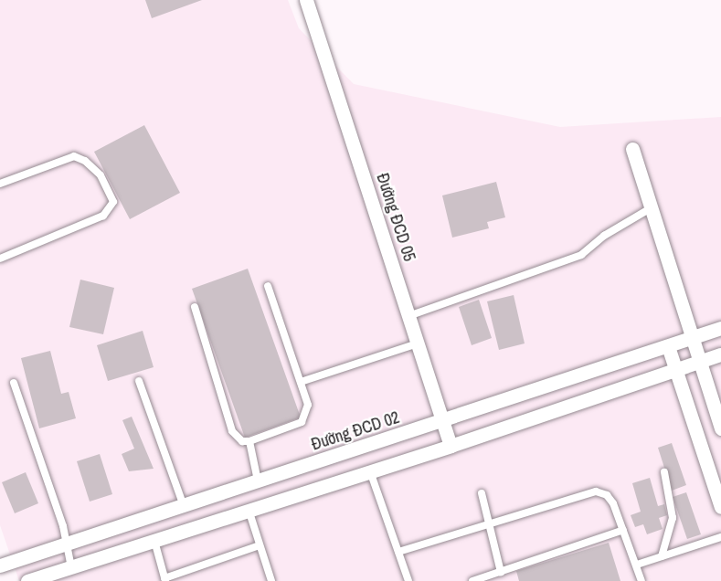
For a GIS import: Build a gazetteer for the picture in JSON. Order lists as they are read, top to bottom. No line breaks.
{"streets":{"street":["Đường ĐCD 05","Đường ĐCD 02"]},"crossings":[["Đường ĐCD 05","Đường ĐCD 02"]]}
